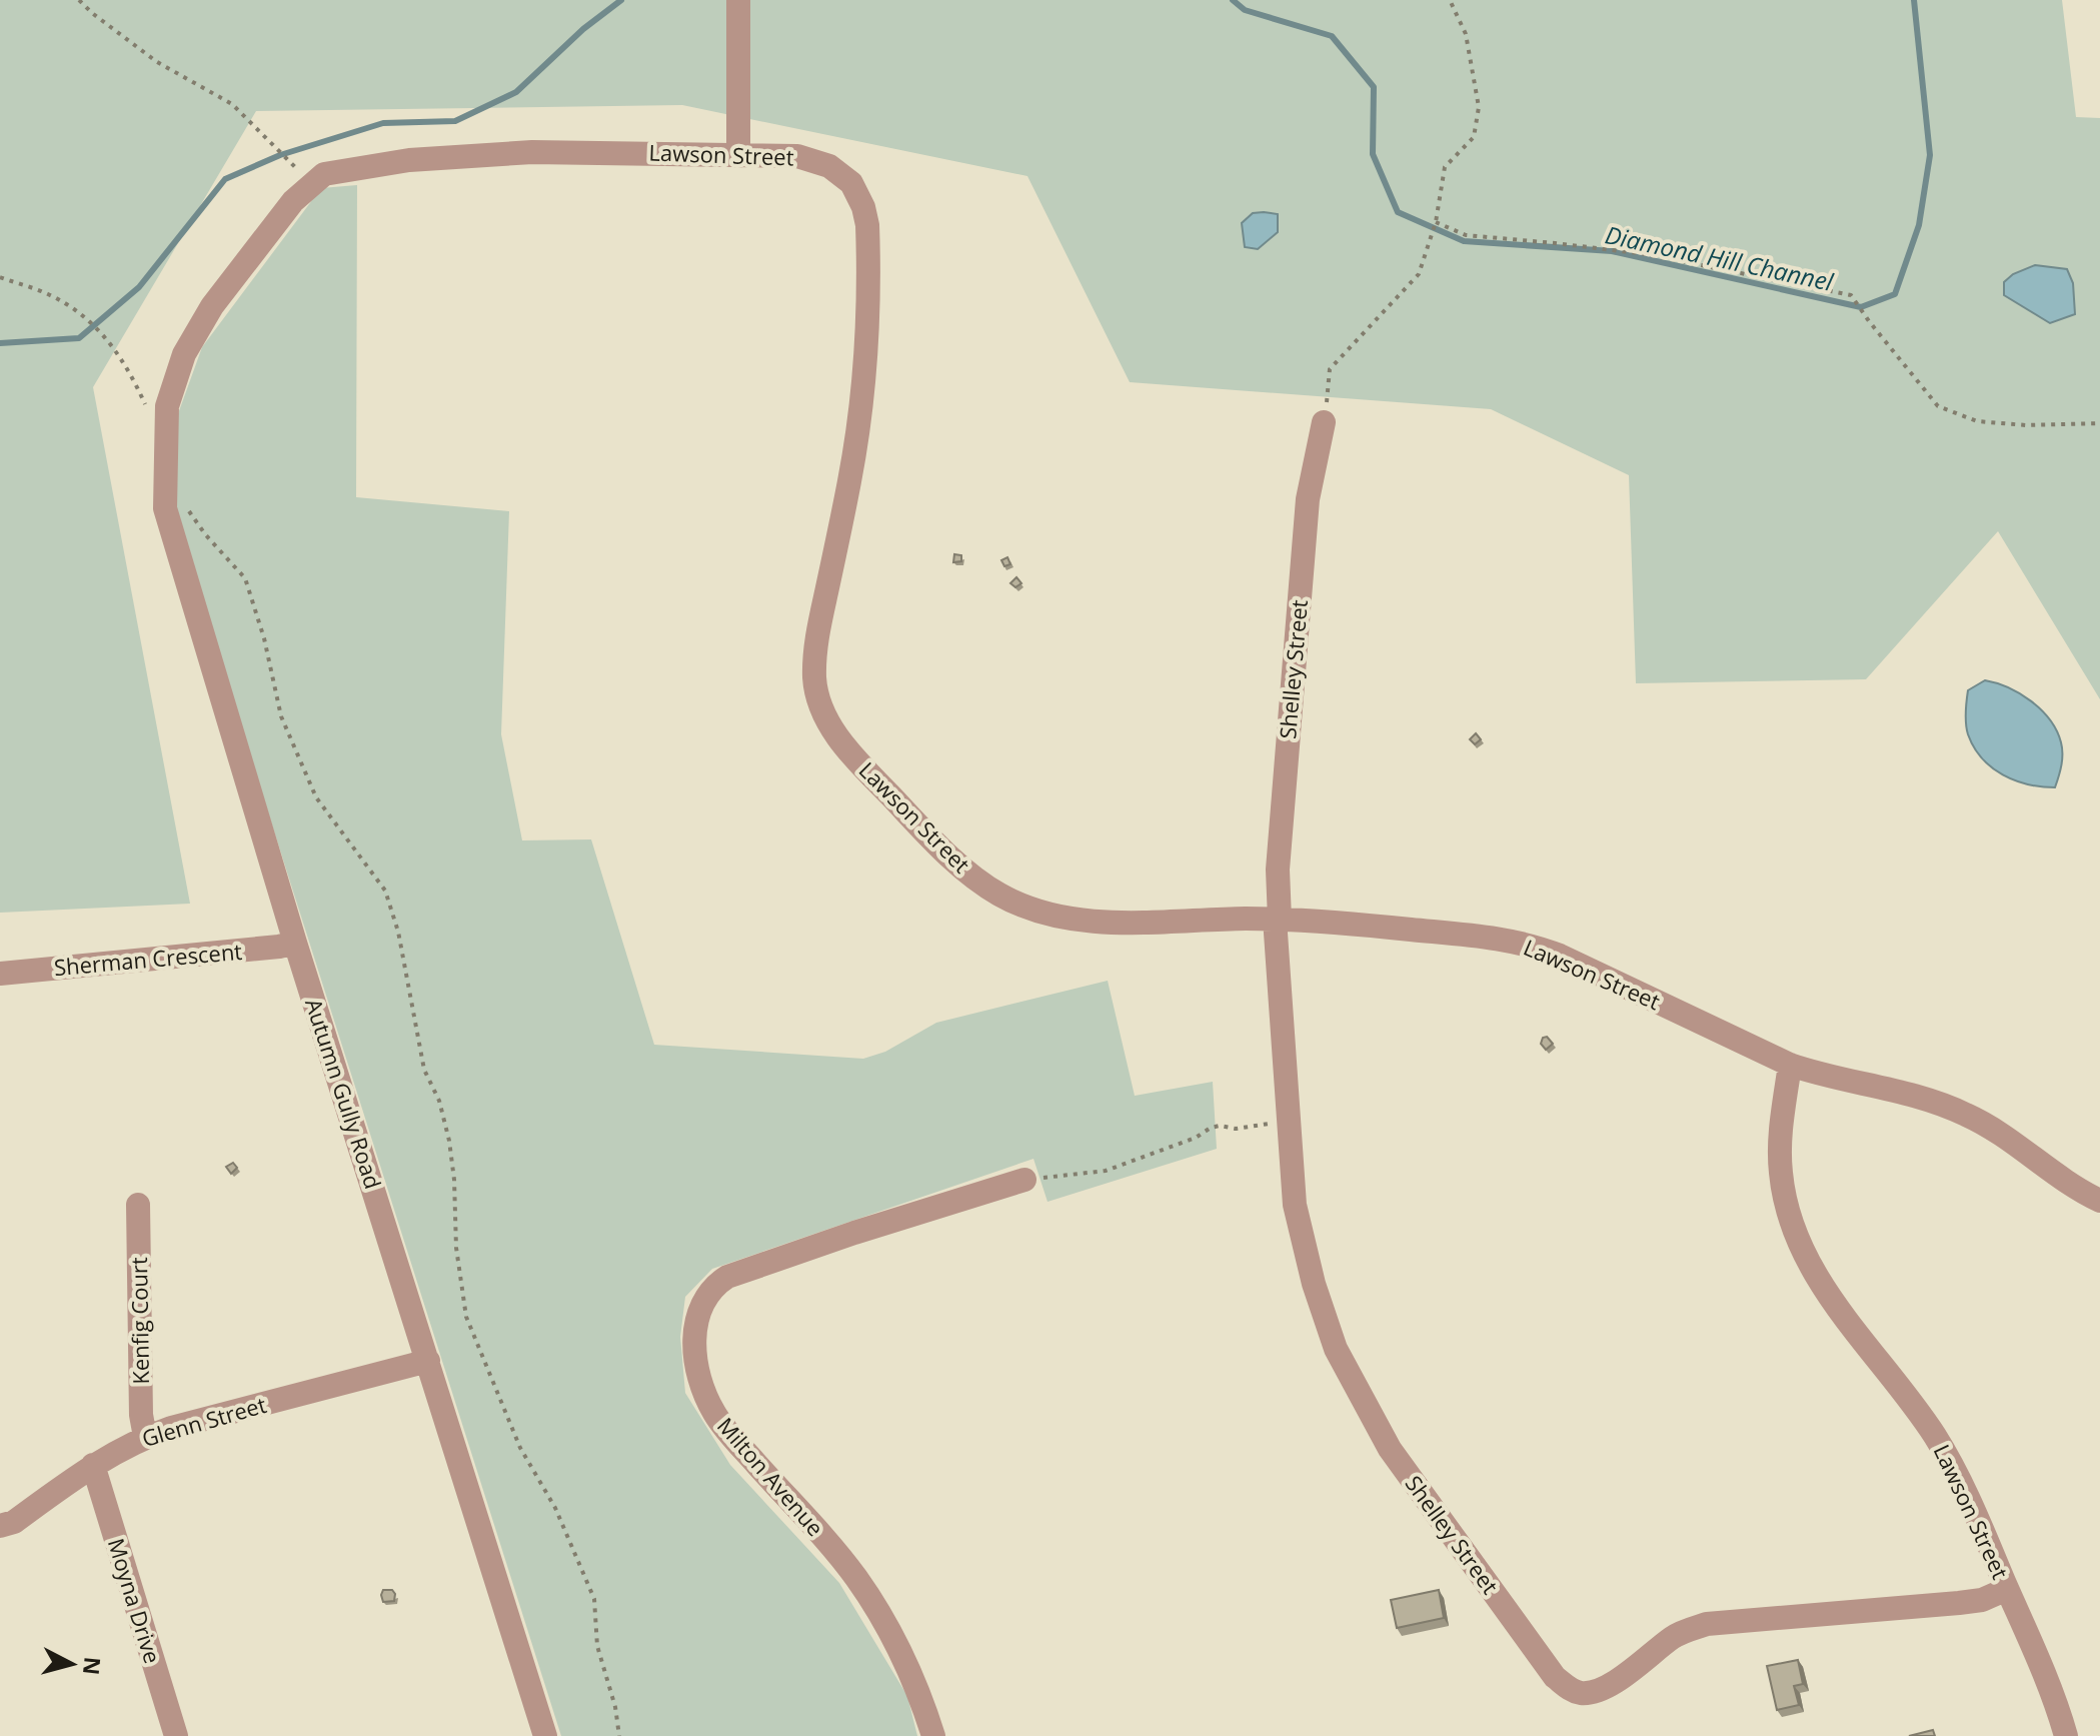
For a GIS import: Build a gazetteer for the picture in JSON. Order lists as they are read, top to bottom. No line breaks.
{"streets":{"street":["Lawson Street","Shelley Street","Sherman Crescent","Autumn Gully Road","Kenfig Court","Glenn Street","Milton Avenue","Moyna Drive"]},"crossings":[["Lawson Street","Shelley Street"],["Lawson Street","Autumn Gully Road"],["Sherman Crescent","Autumn Gully Road"],["Autumn Gully Road","Glenn Street"],["Kenfig Court","Glenn Street"],["Glenn Street","Moyna Drive"]],"water":["Diamond Hill Channel"],"north":"right"}
